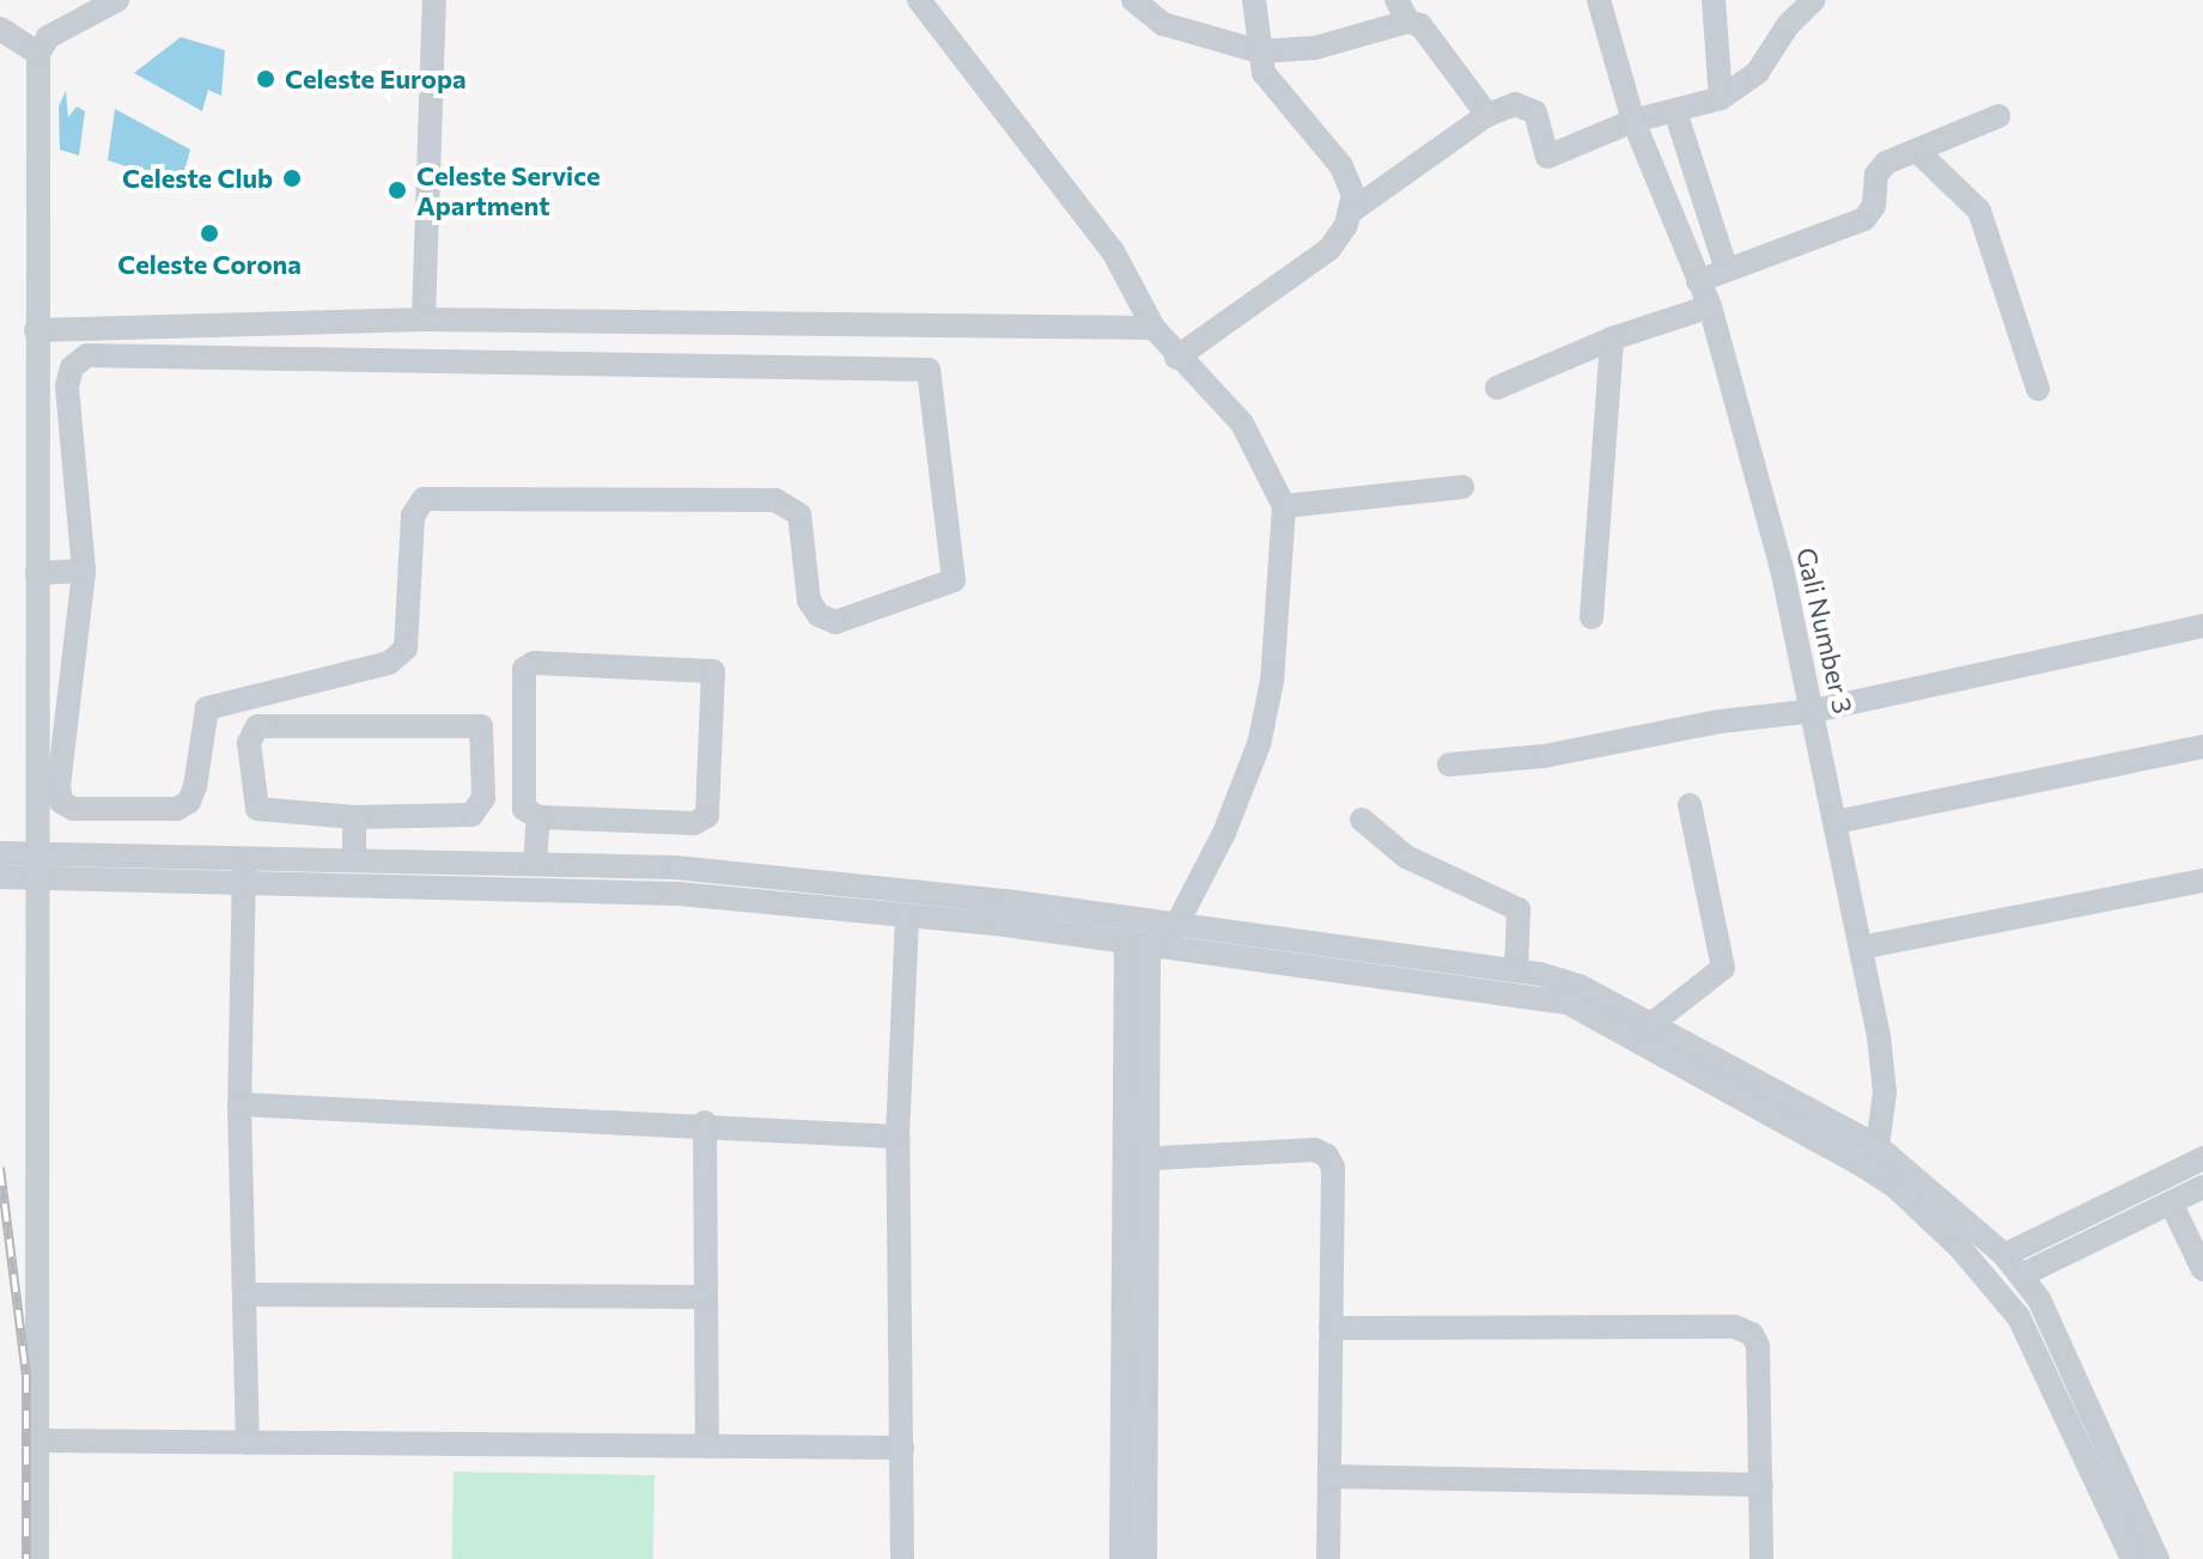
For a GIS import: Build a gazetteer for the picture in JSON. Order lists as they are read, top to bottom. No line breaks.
{"streets":{"street":["Gali Number 3"]},"places":["Celeste Europa","Celeste Club","Celeste Service Apartment","Celeste Corona"]}
